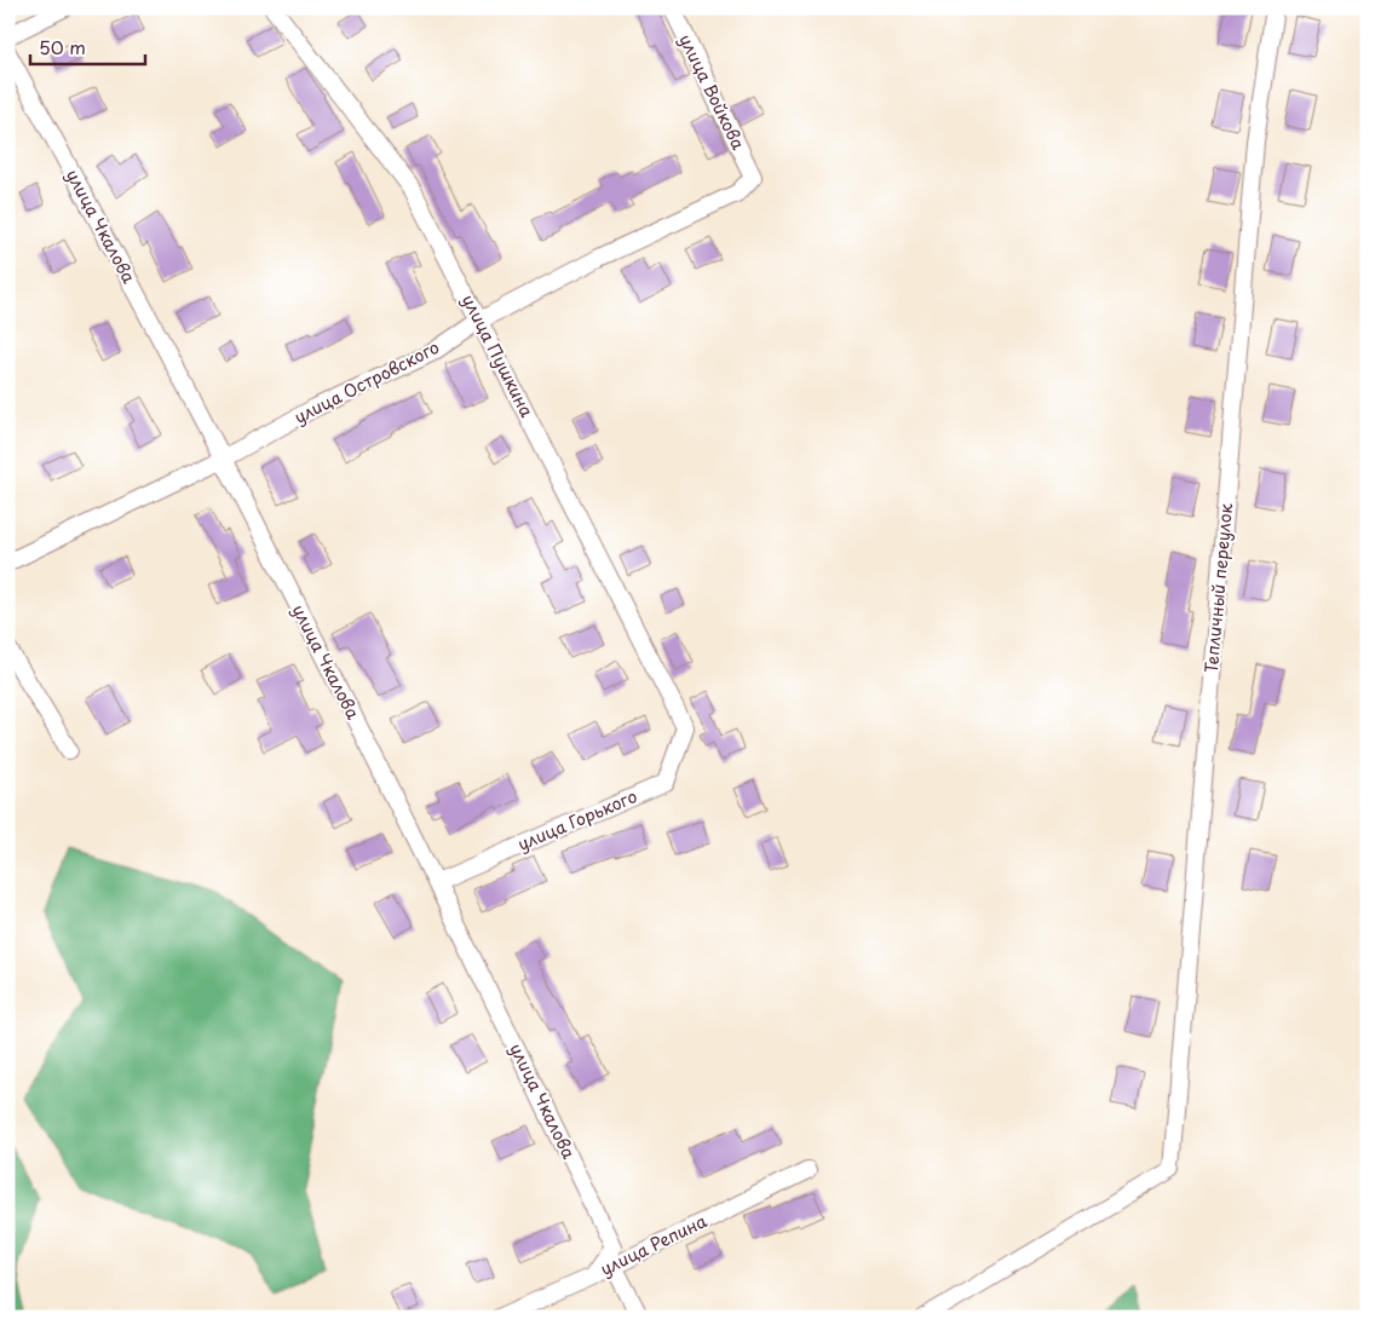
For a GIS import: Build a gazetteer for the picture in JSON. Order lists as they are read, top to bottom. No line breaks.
{"streets":{"street":["улица Войкова","улица Чкалова","улица Пушкина","улица Островского","Тепличный переулок","улица Горького","улица Репина"]},"crossings":[["улица Войкова","улица Островского"],["улица Чкалова","улица Островского"],["улица Чкалова","улица Горького"],["улица Чкалова","улица Репина"],["улица Пушкина","улица Островского"],["улица Пушкина","улица Горького"]],"scale_bar":"50 m"}
